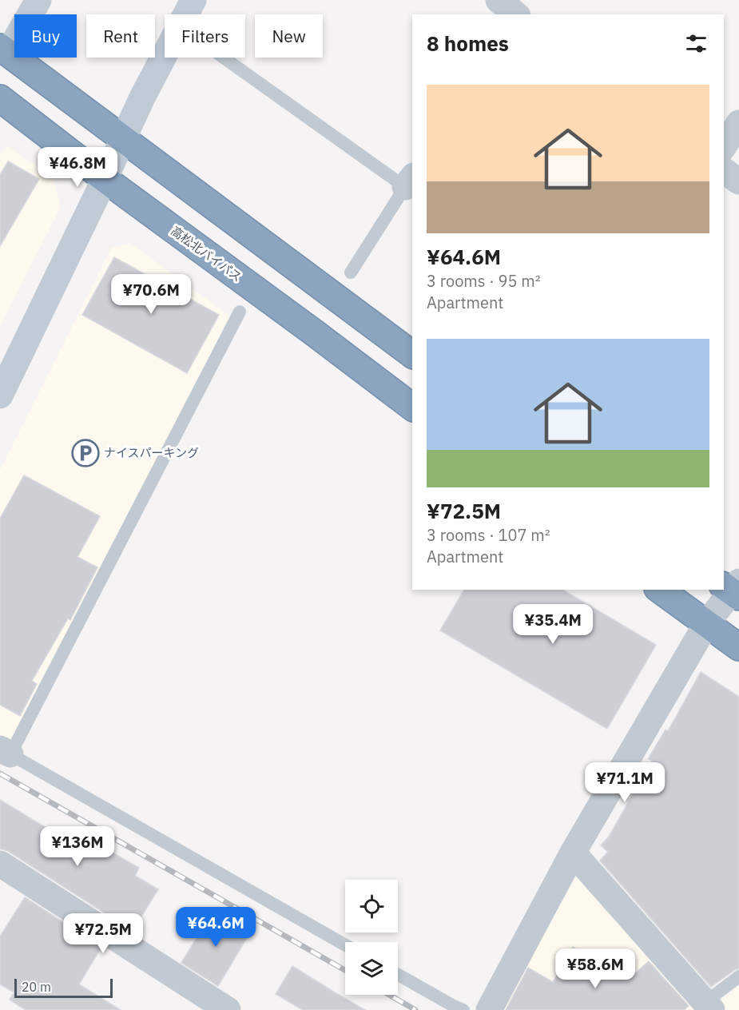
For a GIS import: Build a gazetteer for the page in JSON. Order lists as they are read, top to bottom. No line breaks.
{"streets":{"highway":["高松北バイパス"]},"places":{"parking":["ナイスパーキング"]},"scale_bar":"20 m","page":{"chip":["Buy","Rent","Filters","New"],"heading":"8 homes","list":[{"name":"¥64.6M","note":"3 rooms · 95 m² · Apartment"},{"name":"¥72.5M","note":"3 rooms · 107 m² · Apartment"}],"price":["¥46.8M","¥70.6M","¥35.4M","¥71.1M","¥136M","¥64.6M","¥72.5M","¥58.6M"],"scale":"20 m"}}
